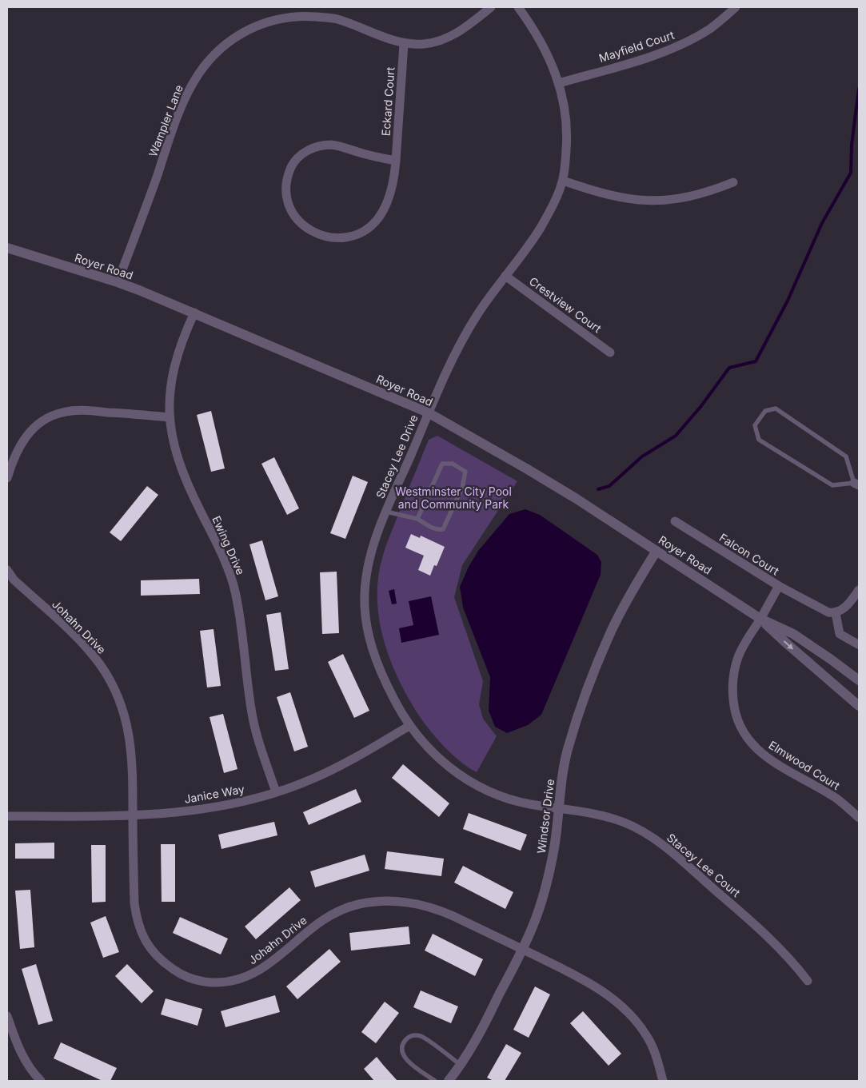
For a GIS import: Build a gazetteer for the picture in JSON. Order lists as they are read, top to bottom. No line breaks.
{"streets":{"street":["Mayfield Court","Eckard Court","Wampler Lane","Royer Road","Crestview Court","Stacey Lee Drive","Ewing Drive","Falcon Court","Johahn Drive","Elmwood Court","Janice Way","Windsor Drive","Stacey Lee Court"]},"crossings":[["Mayfield Court","Stacey Lee Drive"],["Eckard Court","Wampler Lane"],["Wampler Lane","Royer Road"],["Royer Road","Stacey Lee Drive"],["Royer Road","Ewing Drive"],["Royer Road","Falcon Court"],["Royer Road","Elmwood Court"],["Royer Road","Windsor Drive"],["Crestview Court","Stacey Lee Drive"],["Stacey Lee Drive","Janice Way"],["Stacey Lee Drive","Windsor Drive"],["Stacey Lee Drive","Stacey Lee Court"],["Ewing Drive","Janice Way"],["Falcon Court","Elmwood Court"],["Johahn Drive","Janice Way"],["Johahn Drive","Windsor Drive"],["Windsor Drive","Stacey Lee Court"]],"parks":["Westminster City Pool and Community Park"]}
